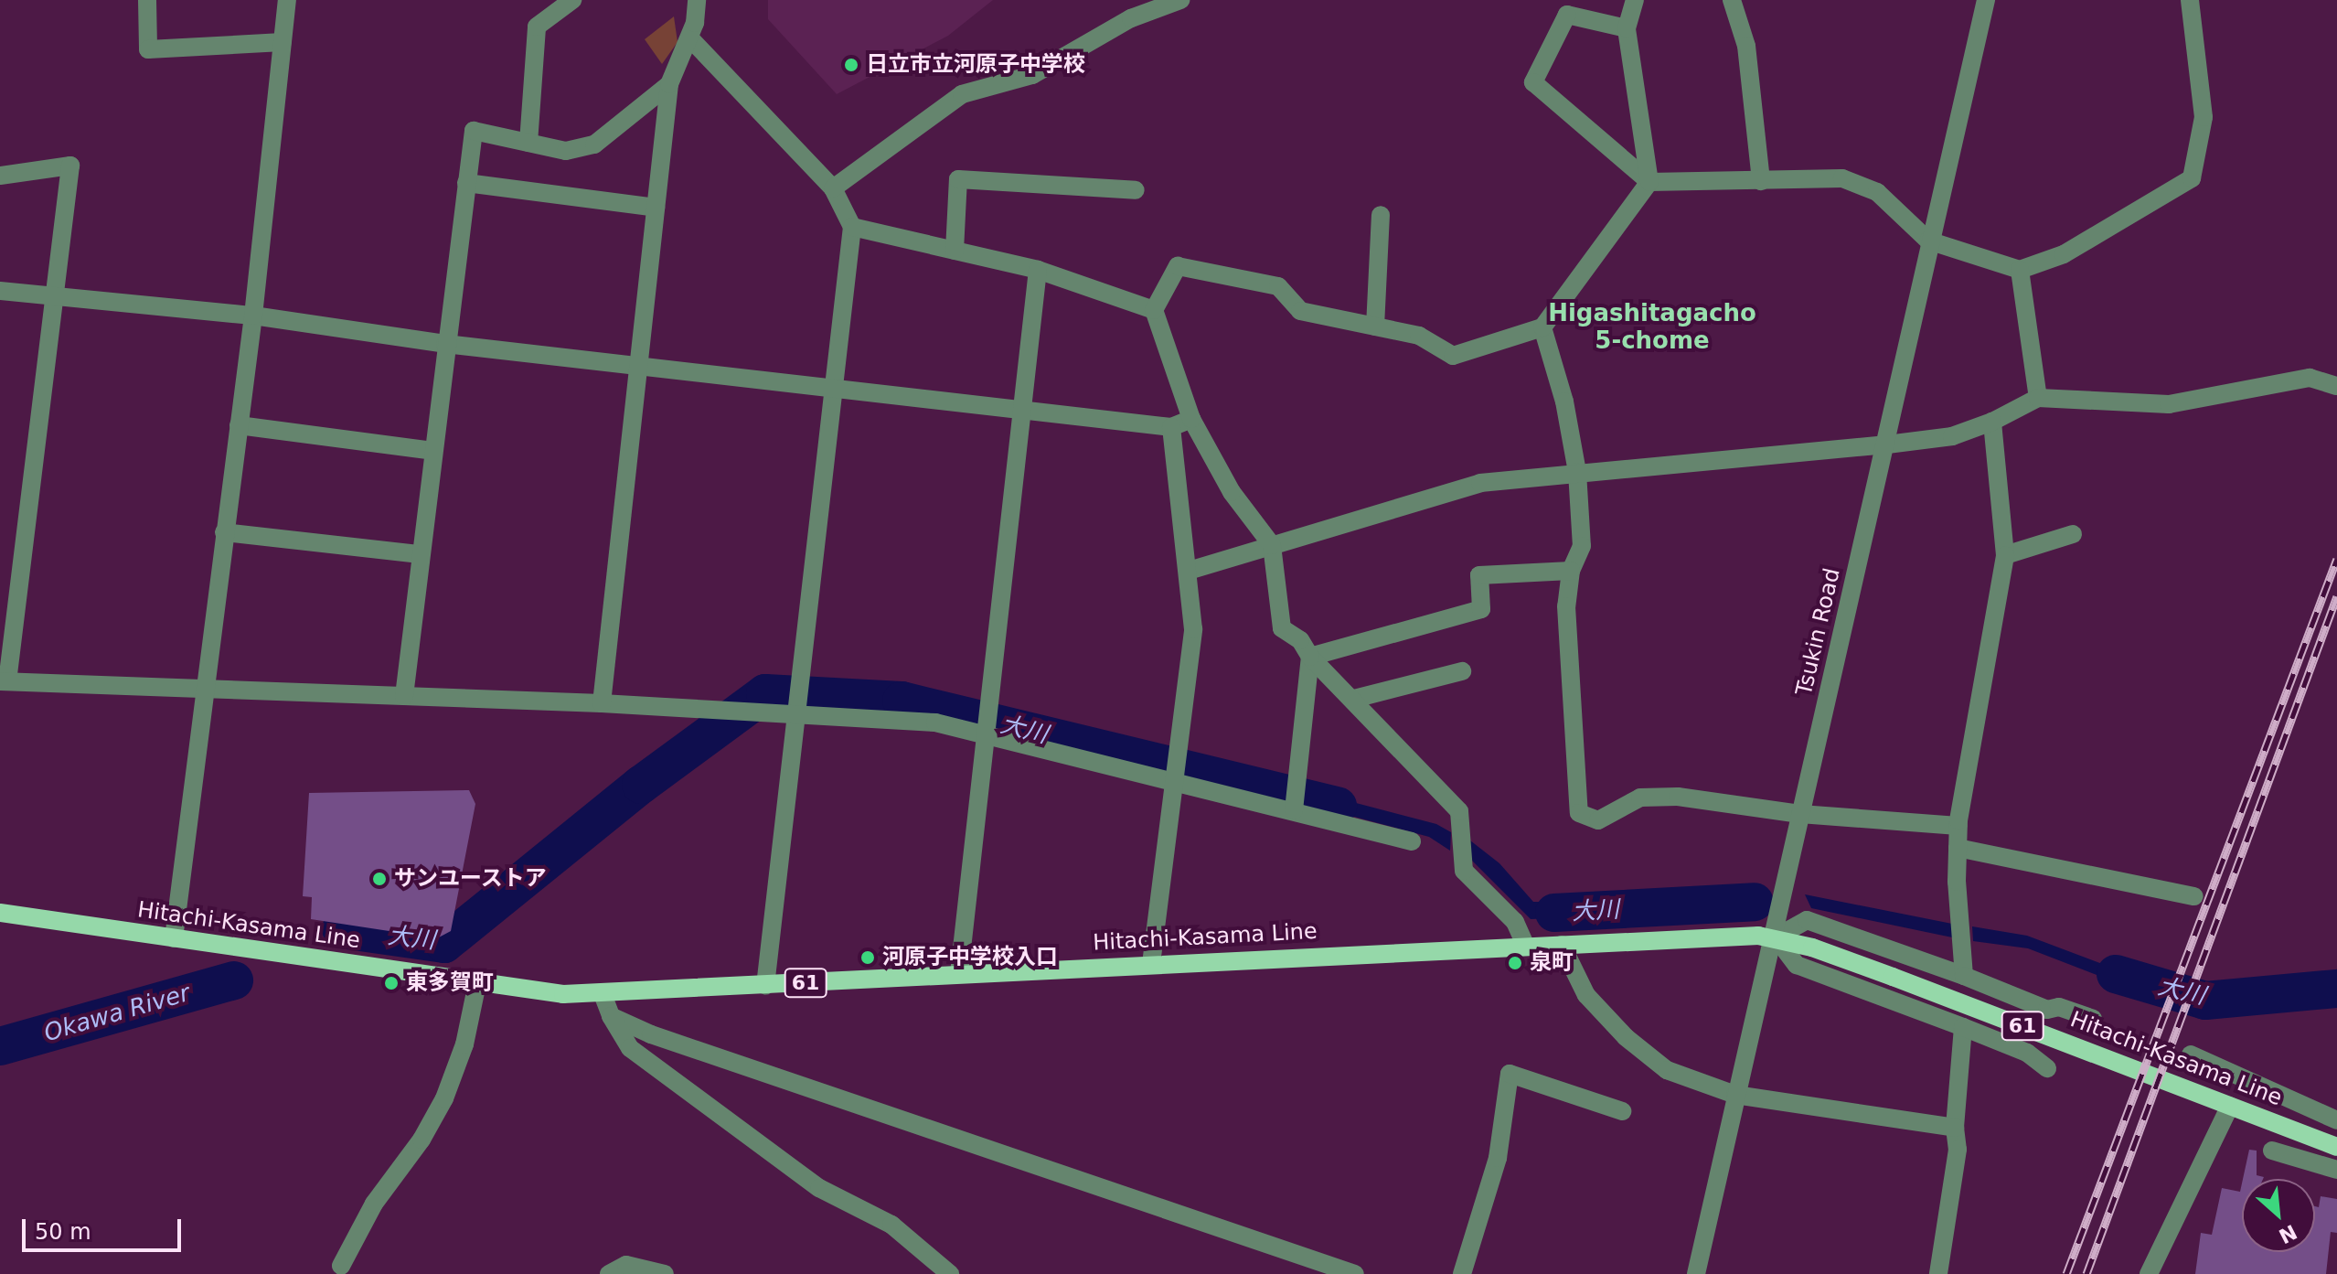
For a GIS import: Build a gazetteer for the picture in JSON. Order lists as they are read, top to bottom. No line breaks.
{"streets":{"main road":["Hitachi-Kasama Line","61"],"street":["Tsukin Road"]},"crossings":[["Tsukin Road","Hitachi-Kasama Line"]],"districts":["Higashitagacho 5-chome"],"water":["大川","Okawa River"],"places":["日立市立河原子中学校","サンユーストア","河原子中学校入口","泉町","東多賀町"],"scale_bar":"50 m","north":"bottom right"}
